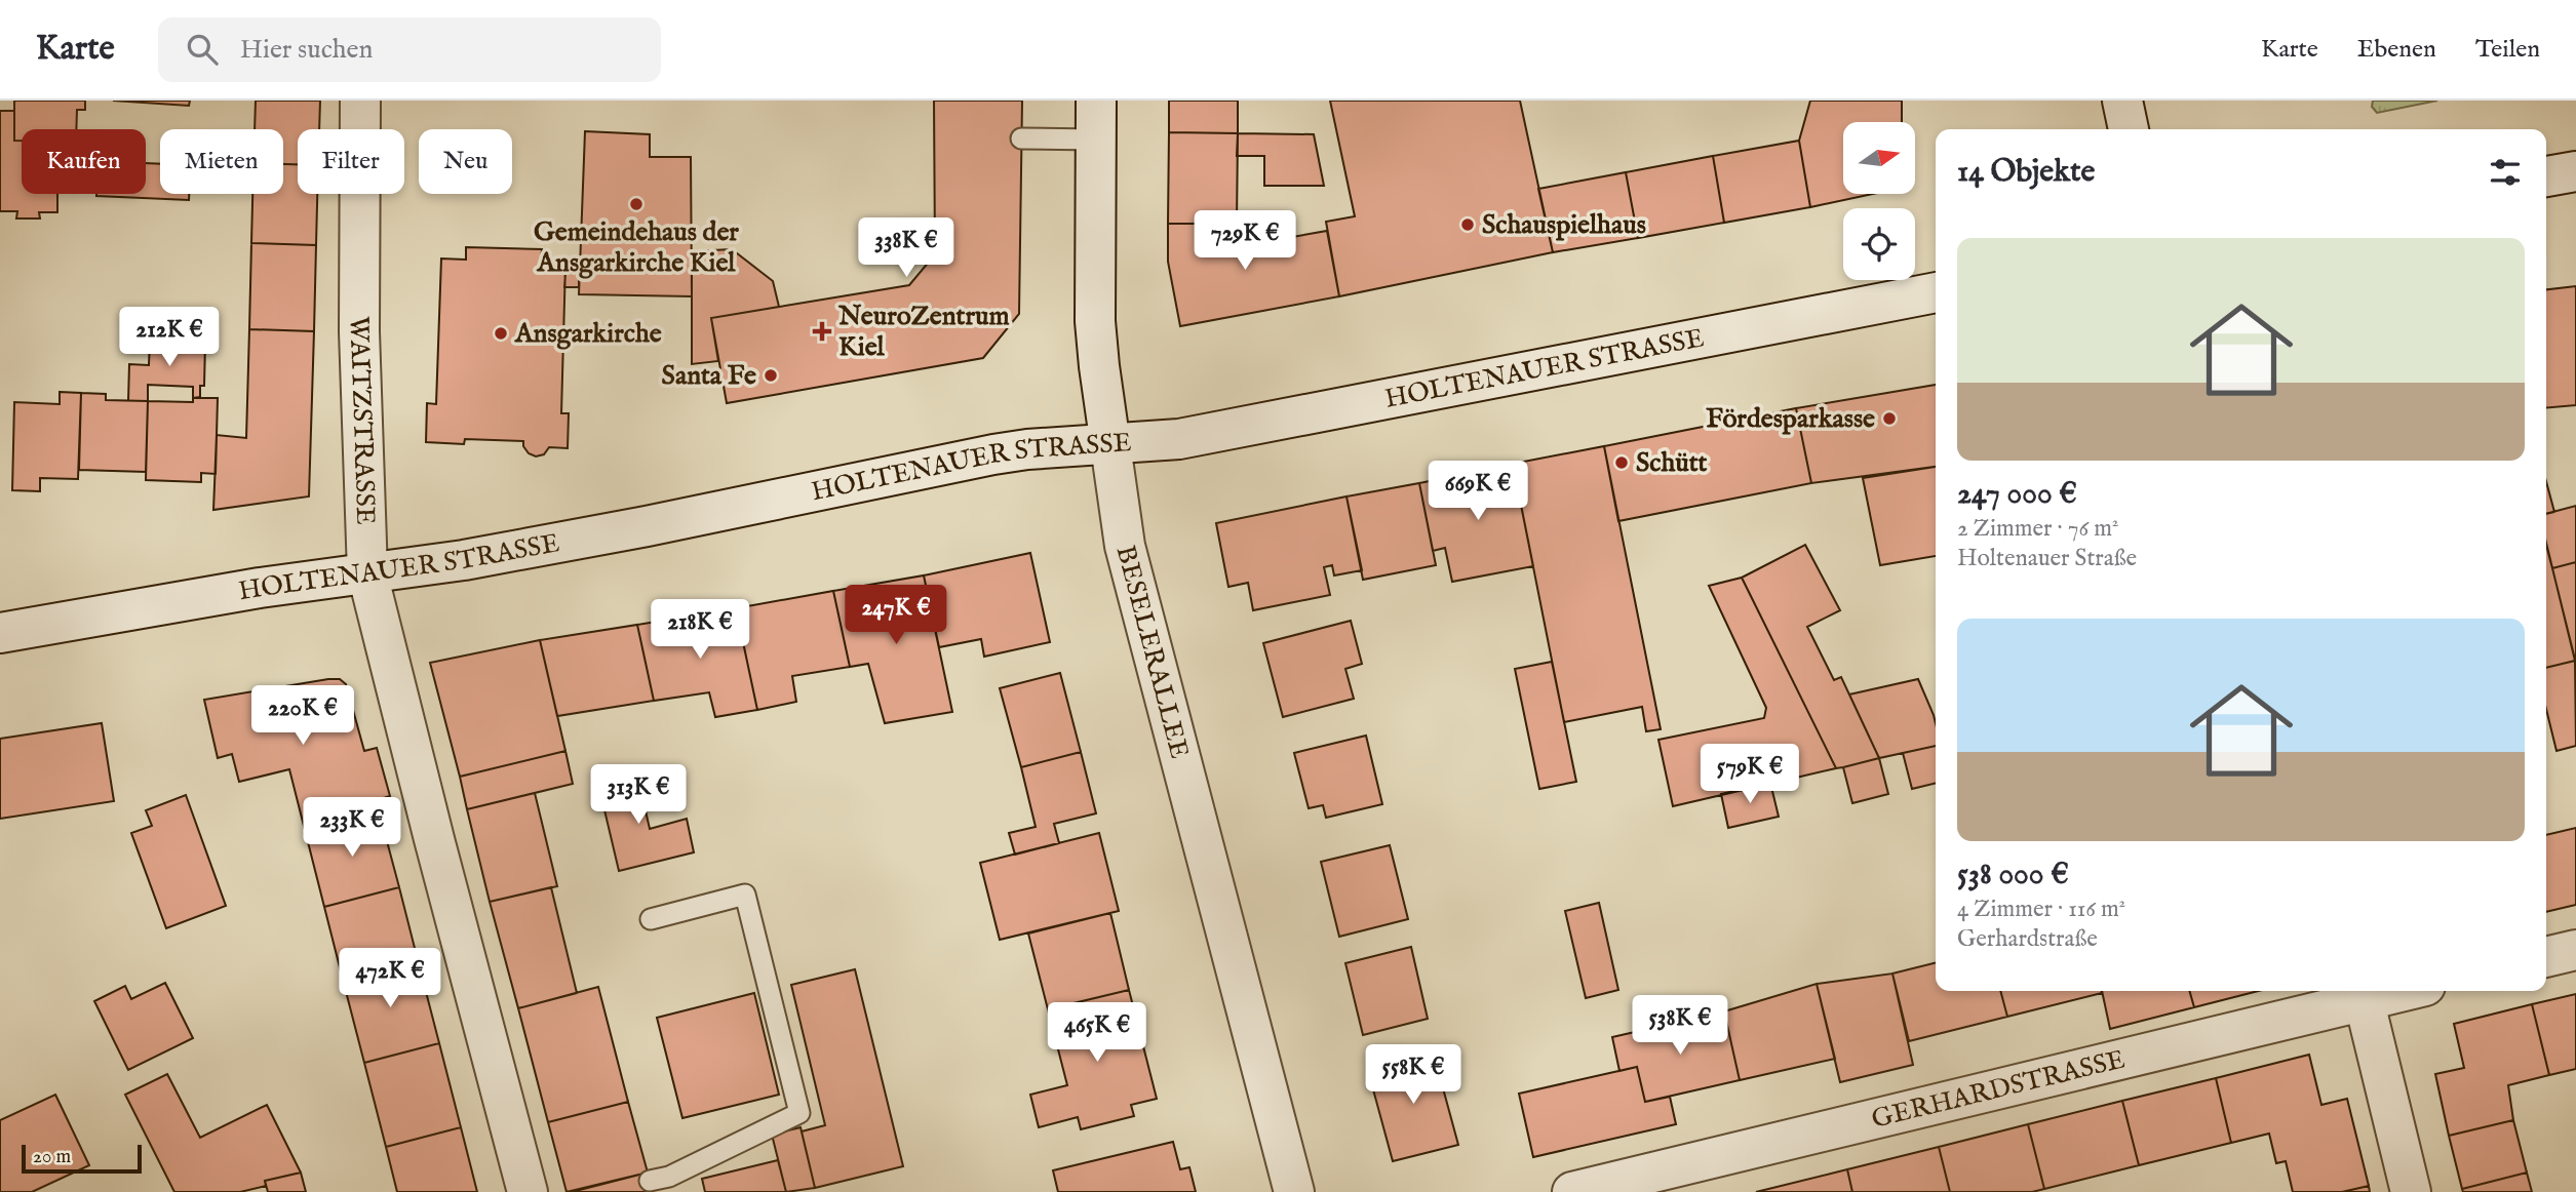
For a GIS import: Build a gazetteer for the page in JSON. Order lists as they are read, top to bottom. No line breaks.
{"streets":{"street":["HOLTENAUER STRASSE","WAITZSTRASSE","BESELERALLEE","GERHARDSTRASSE"]},"crossings":[["HOLTENAUER STRASSE","WAITZSTRASSE"],["HOLTENAUER STRASSE","BESELERALLEE"]],"places":{"other":["Gemeindehaus der Ansgarkirche Kiel","Schauspielhaus","Ansgarkirche","Santa Fe","Fördesparkasse","Schütt"],"health":["NeuroZentrum Kiel"]},"scale_bar":"20 m","north":"right","page":{"header":"Karte","search":"Hier suchen","nav":["Karte","Ebenen","Teilen"],"chip":["Kaufen","Mieten","Filter","Neu"],"heading":"14 Objekte","price":["729K €","338K €","212K €","669K €","247K €","218K €","220K €","579K €","313K €","233K €","472K €","538K €","465K €","558K €"],"list":[{"name":"247 000 €","note":"2 Zimmer · 76 m² · Holtenauer Straße"},{"name":"538 000 €","note":"4 Zimmer · 116 m² · Gerhardstraße"}],"scale":"20 m"}}
